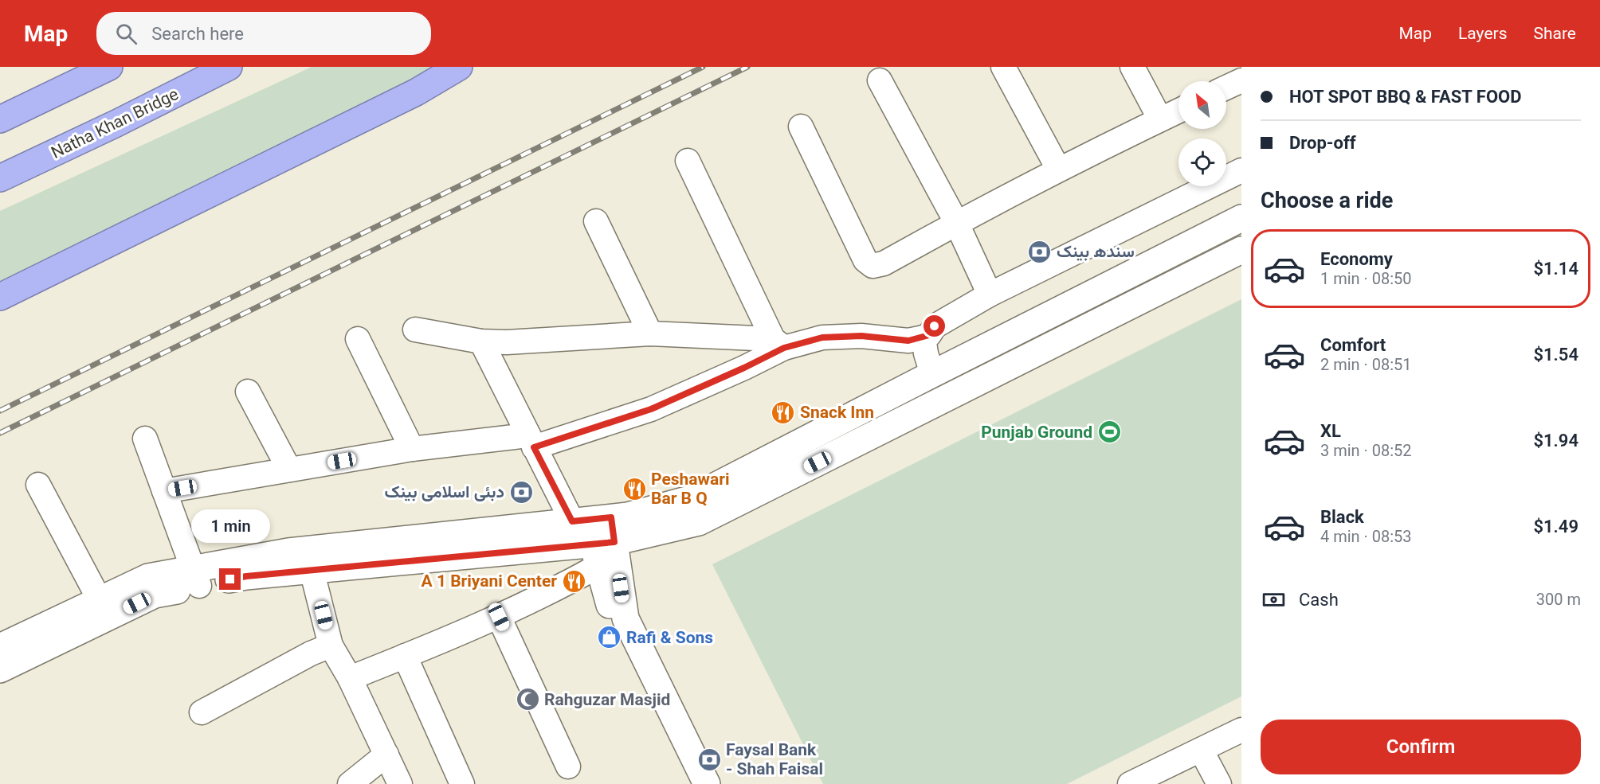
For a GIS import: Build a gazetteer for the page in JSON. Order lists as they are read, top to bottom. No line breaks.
{"streets":{"highway":["Natha Khan Bridge"]},"places":{"bank":["سندھ بینک","دبئی اسلامی بینک","Faysal Bank - Shah Faisal"],"restaurant":["Snack Inn","Peshawari Bar B Q","A 1 Briyani Center"],"sports":["Punjab Ground"],"shop":["Rafi & Sons"],"mosque":["Rahguzar Masjid"]},"north":"top left","page":{"header":"Map","search":"Search here","nav":["Map","Layers","Share"],"banner":["HOT SPOT BBQ & FAST FOOD","Drop-off"],"heading":"Choose a ride","list":[{"name":"Economy","note":"1 min · 08:50","value":"$1.14"},{"name":"Comfort","note":"2 min · 08:51","value":"$1.54"},{"name":"XL","note":"3 min · 08:52","value":"$1.94"},{"name":"Black","note":"4 min · 08:53","value":"$1.49"}],"bubble":"1 min","pay":["Cash","300 m"],"buttons":"Confirm"}}
